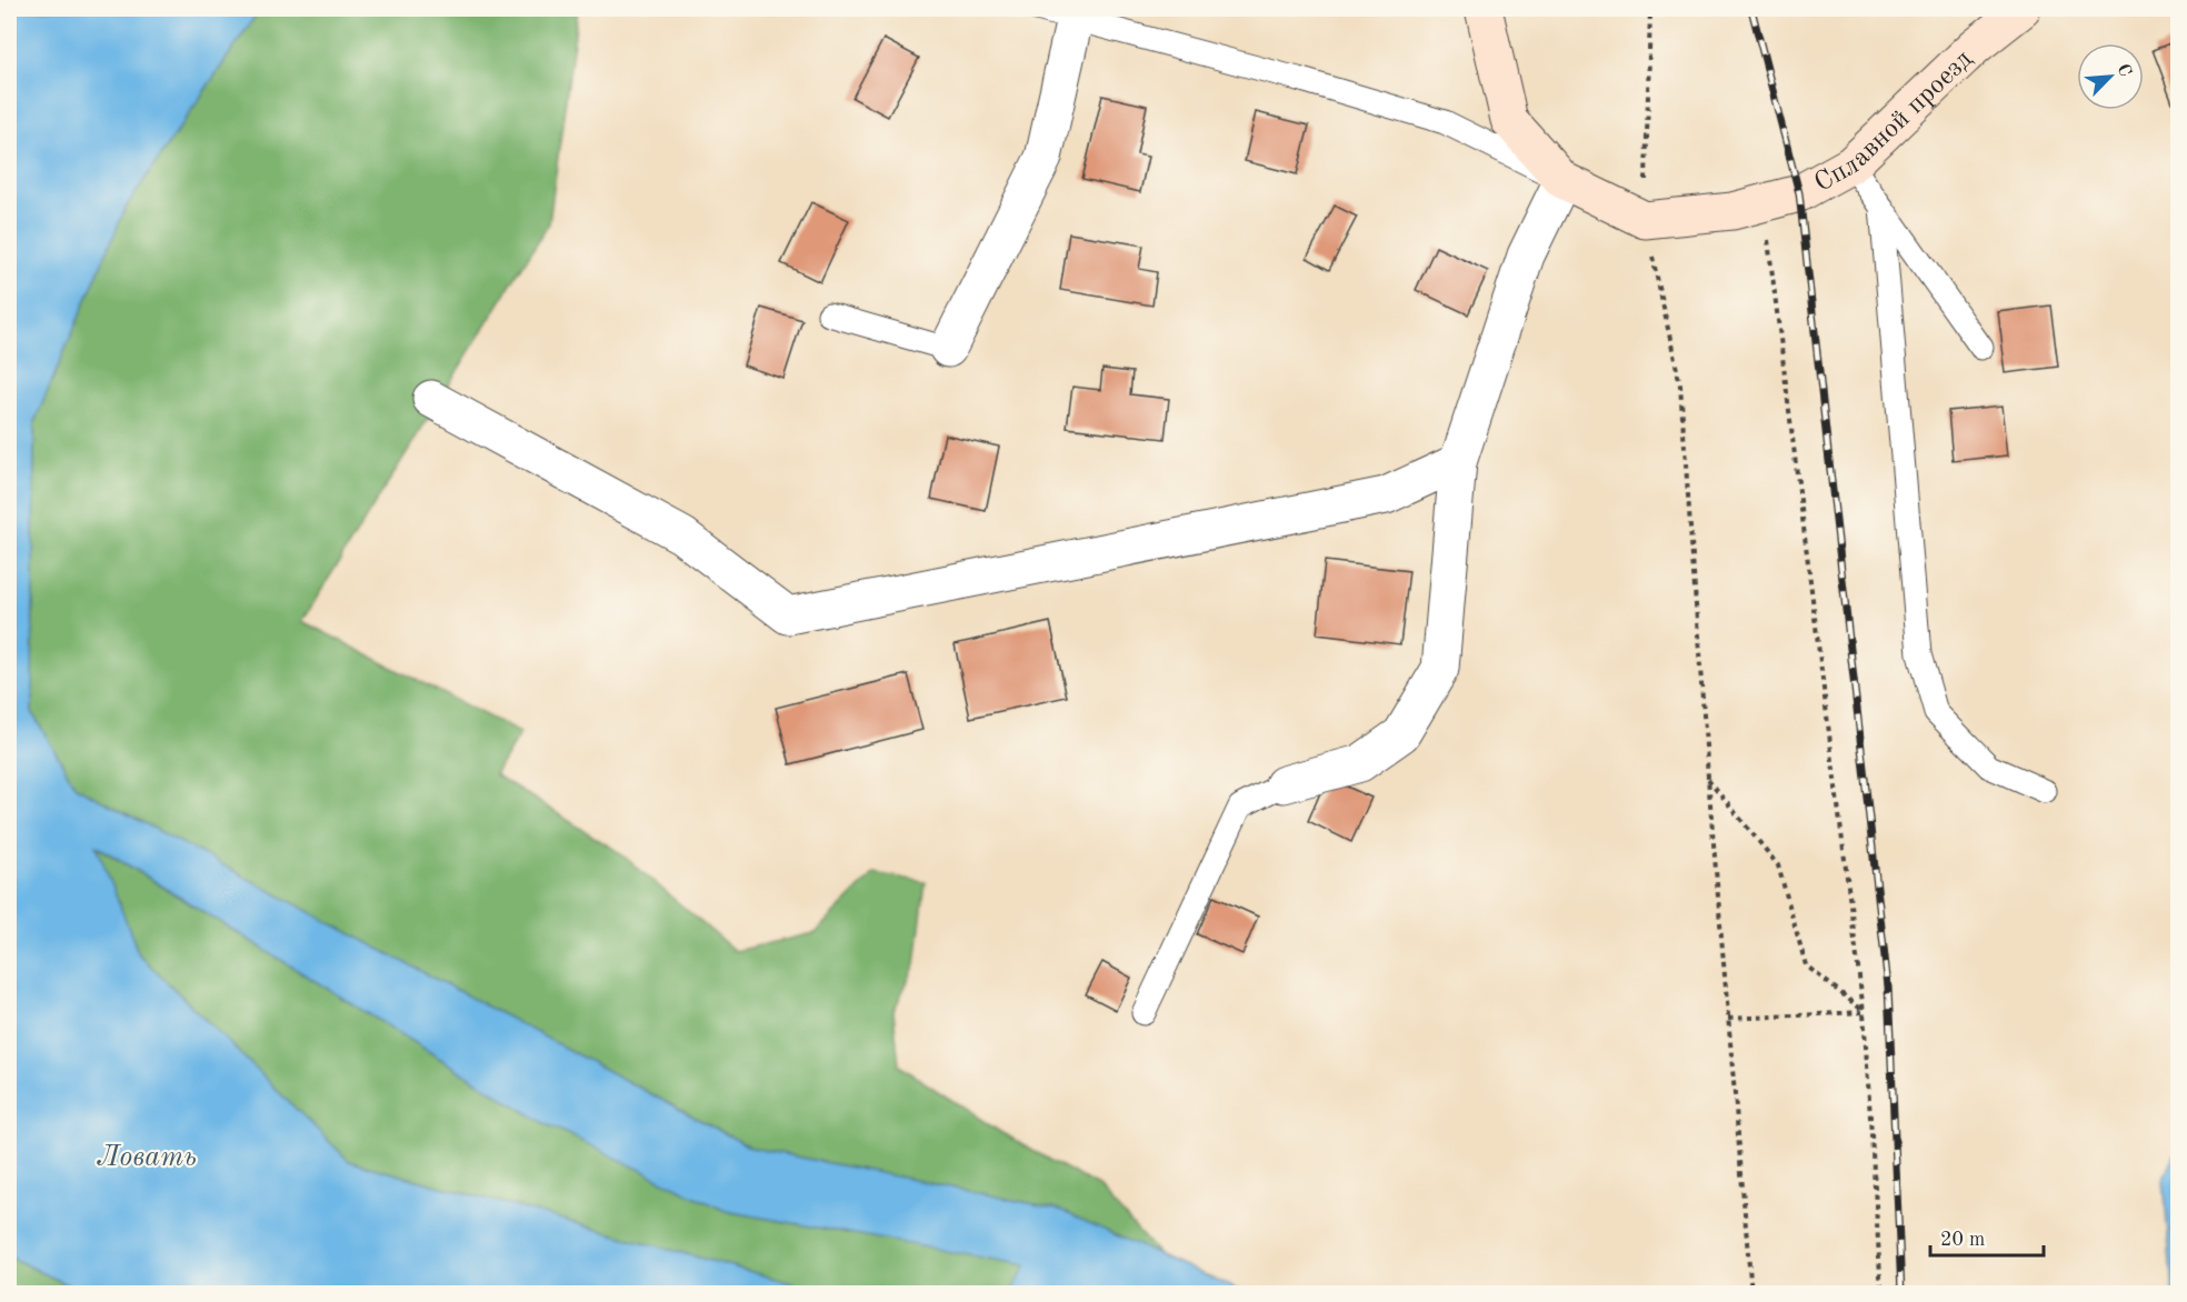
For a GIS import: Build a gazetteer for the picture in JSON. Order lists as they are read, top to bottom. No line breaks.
{"streets":{"street":["Сплавной проезд"]},"water":["Ловать"],"scale_bar":"20 m","north":"top right"}
